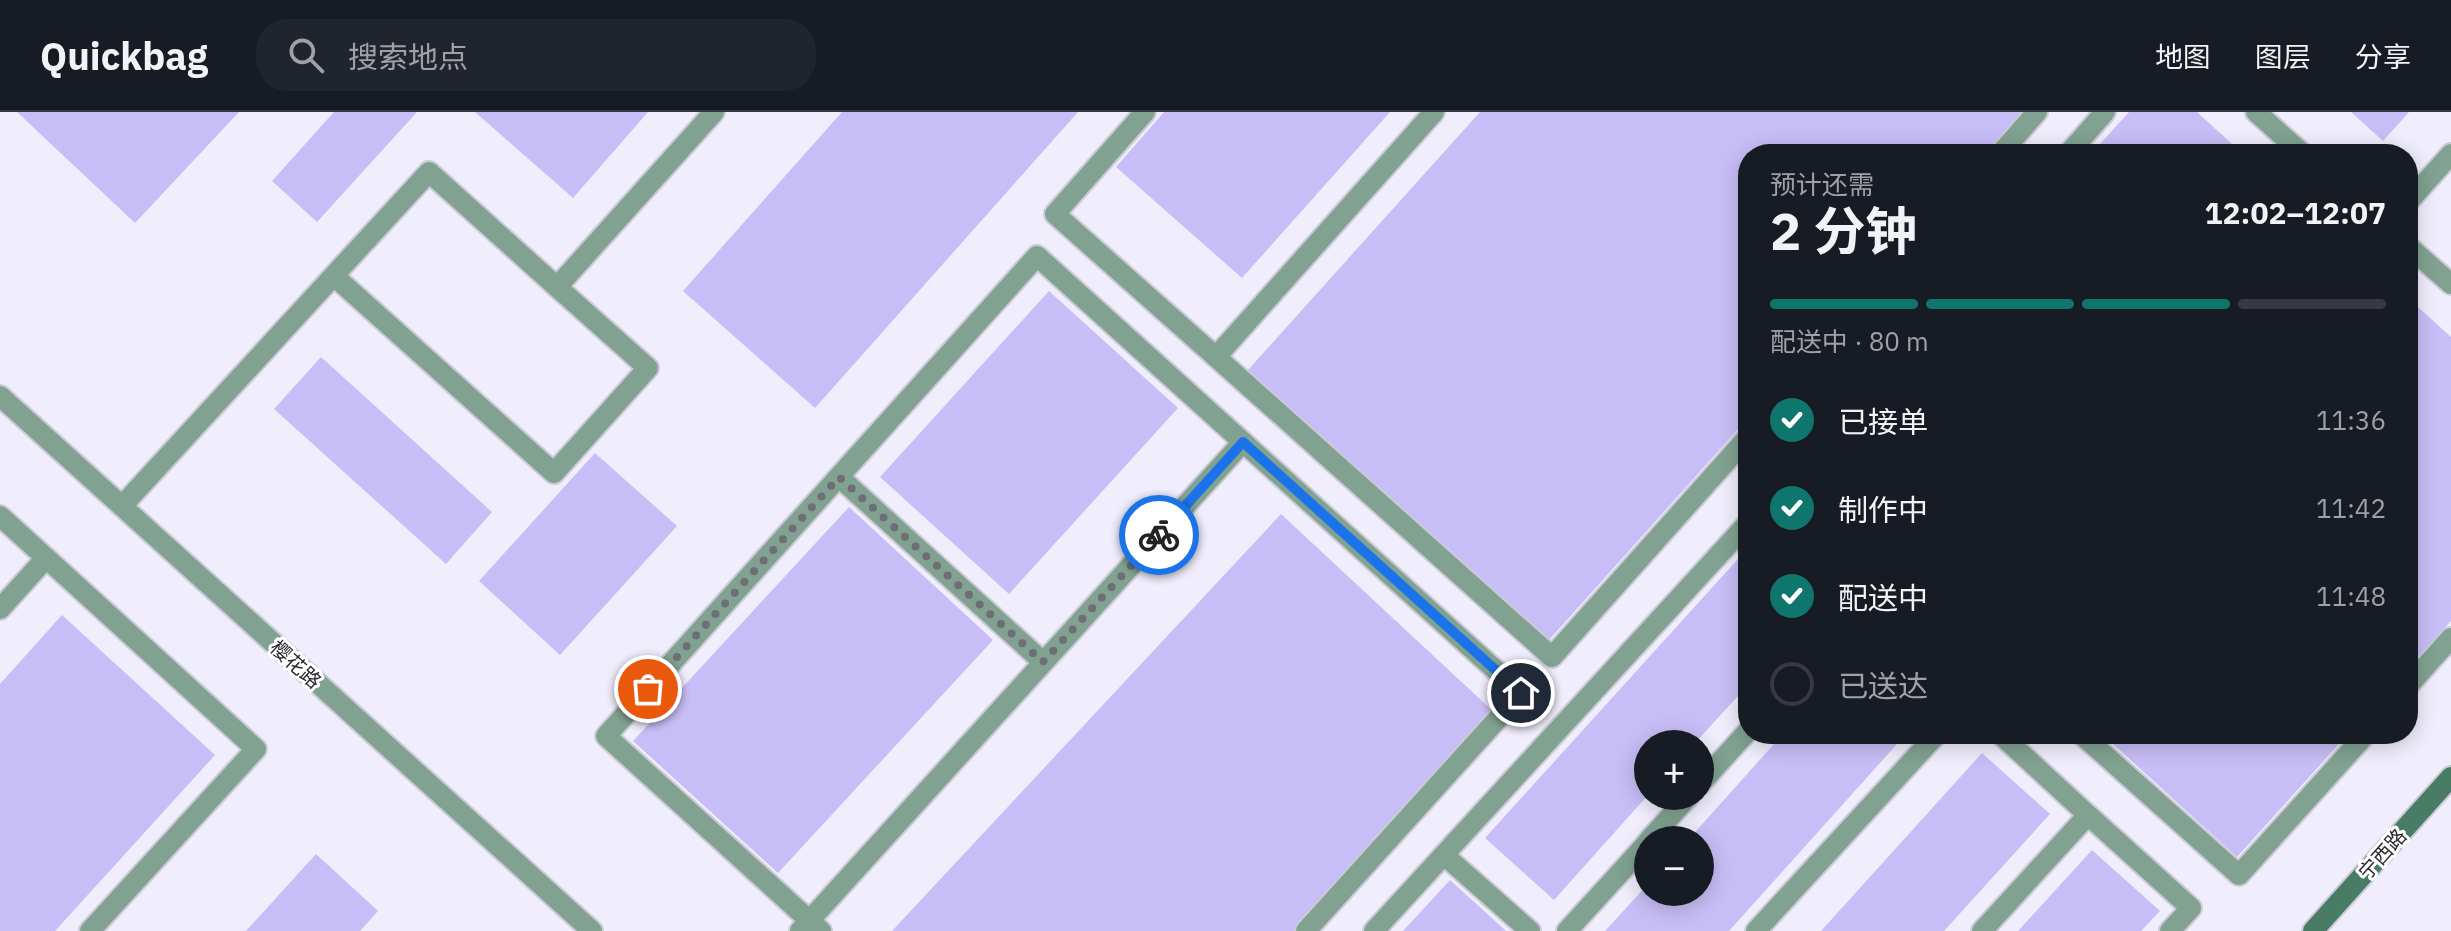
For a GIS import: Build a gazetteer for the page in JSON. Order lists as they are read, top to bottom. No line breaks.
{"streets":{"main road":["宁西路"],"street":["樱花路"]},"page":{"header":"Quickbag","search":"搜索地点","nav":["地图","图层","分享"],"heading":["2 分钟","预计还需","12:02–12:07"],"bar":"配送中 · 80 m","list":[["已接单","11:36"],["制作中","11:42"],["配送中","11:48"],"已送达"],"map_buttons":["+","−"]}}
